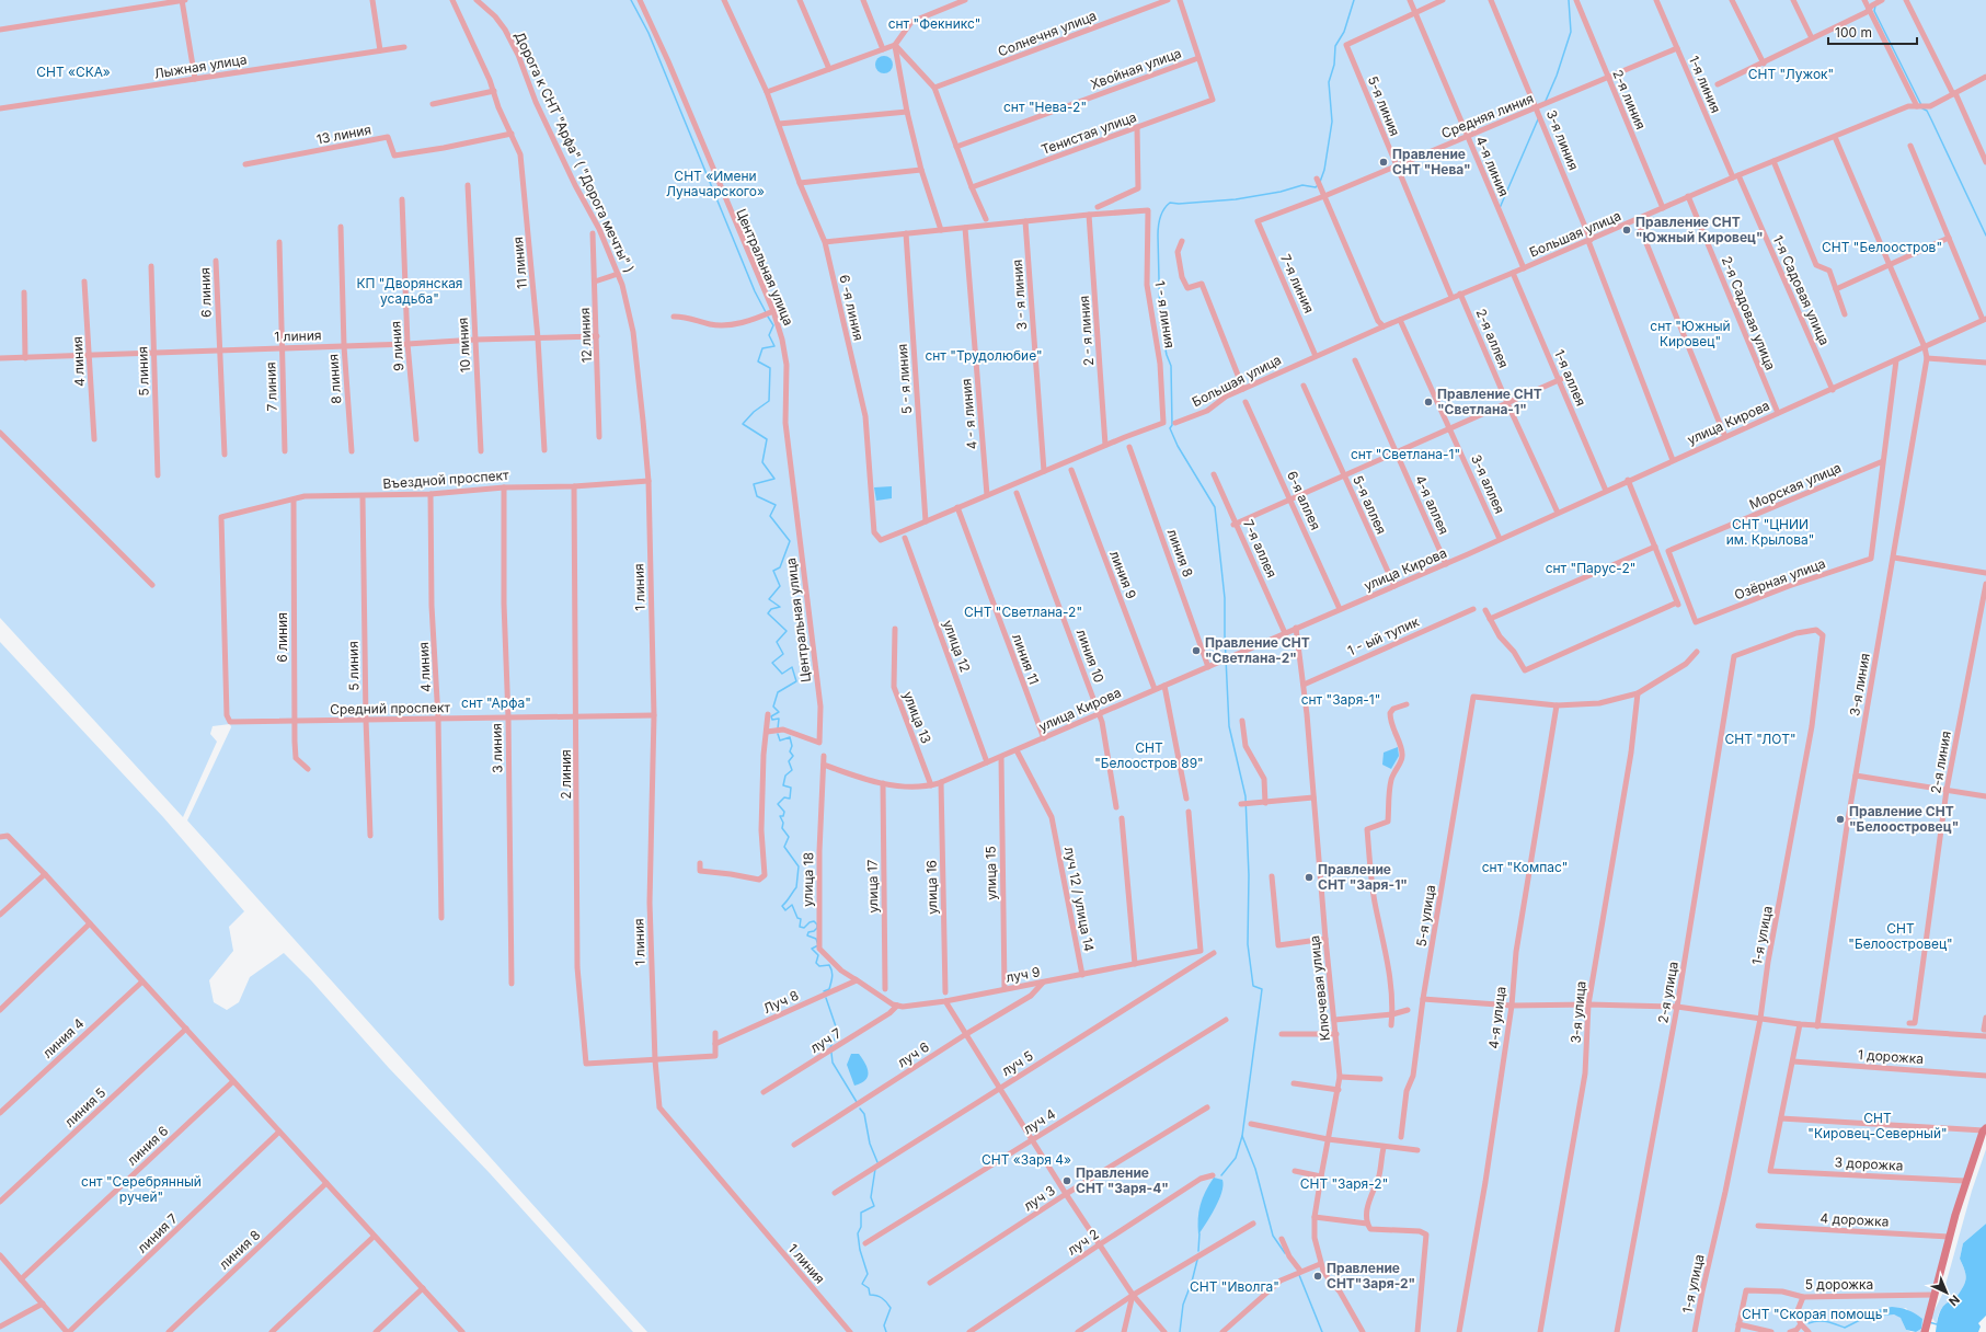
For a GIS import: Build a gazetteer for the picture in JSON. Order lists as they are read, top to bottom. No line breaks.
{"streets":{"street":["Солнечня улица","Лыжная улица","Хвойная улица","1-я линия","2-я линия","5-я линия","Средняя линия","Тенистая улица","13 линия","3-я линия","Дорога к СНТ \"Арфа\" ( \"Дорога мечты\" )","4-я линия","Большая улица","11 линия","Центральная улица","7-я линия","1-я Садовая улица","6 линия","3 - я линия","6 -я линия","2-я Садовая улица","1 - я линия","2 - я линия","12 линия","1 линия","2-я аллея","10 линия","9 линия","4 линия","5 линия","1-я аллея","8 линия","5 - я линия","7 линия","4 - я линия","улица Кирова","Въездной проспект","3-я аллея","Морская улица","6-я аллея","5-я аллея","4-я аллея","7-я аллея","линия 8","линия 9","Озёрная улица","1 - ый тупик","улица 12","линия 10","линия 11","Средний проспект","улица 13","3 линия","2 линия","улица 15","улица 18","улица 17","улица 16","луч 12 / улица 14","5-я улица","1-я улица","луч 9","Ключевая улица","2-я улица","Луч 8","3-я улица","4-я улица","линия 4","луч 7","луч 6","1 дорожка","луч 5","линия 5","луч 4","линия 6","3 дорожка","луч 3","4 дорожка","линия 7","луч 2","5 дорожка"]},"crossings":[["Хвойная улица","Тенистая улица"],["1-я линия","Средняя линия"],["1-я линия","Большая улица"],["1-я линия","1-я Садовая улица"],["2-я линия","Средняя линия"],["2-я линия","Большая улица"],["5-я линия","Средняя линия"],["5-я линия","4-я линия"],["5-я линия","Большая улица"],["Средняя линия","3-я линия"],["Средняя линия","4-я линия"],["Средняя линия","7-я линия"],["13 линия","11 линия"],["3-я линия","Большая улица"],["3-я линия","улица Кирова"],["Дорога к СНТ \"Арфа\" ( \"Дорога мечты\" )","1 линия"],["Дорога к СНТ \"Арфа\" ( \"Дорога мечты\" )","Въездной проспект"],["4-я линия","Большая улица"],["Большая улица","7-я линия"],["Большая улица","1-я Садовая улица"],["Большая улица","2-я Садовая улица"],["Большая улица","2-я аллея"],["Большая улица","1-я аллея"],["Большая улица","3-я аллея"],["11 линия","1 линия"],["1-я Садовая улица","улица Кирова"],["6 линия","1 линия"],["6 линия","Въездной проспект"],["6 линия","Средний проспект"],["6 -я линия","5 - я линия"],["2-я Садовая улица","улица Кирова"],["1 - я линия","2 - я линия"],["12 линия","1 линия"],["1 линия","10 линия"],["1 линия","9 линия"],["1 линия","4 линия"],["1 линия","5 линия"],["1 линия","8 линия"],["1 линия","7 линия"],["1 линия","Въездной проспект"],["1 линия","Средний проспект"],["1 линия","2 линия"],["2-я аллея","улица Кирова"],["4 линия","Въездной проспект"],["4 линия","Средний проспект"],["5 линия","Въездной проспект"],["5 линия","Средний проспект"],["1-я аллея","улица Кирова"],["улица Кирова","3-я аллея"],["улица Кирова","6-я аллея"],["улица Кирова","5-я аллея"],["улица Кирова","4-я аллея"],["улица Кирова","7-я аллея"],["улица Кирова","линия 8"],["улица Кирова","линия 9"],["улица Кирова","улица 12"],["улица Кирова","линия 10"],["улица Кирова","линия 11"],["улица Кирова","улица 13"],["улица Кирова","улица 15"],["улица Кирова","улица 18"],["улица Кирова","улица 17"],["улица Кирова","улица 16"],["улица Кирова","луч 12 / улица 14"],["улица Кирова","Ключевая улица"],["Въездной проспект","Средний проспект"],["Въездной проспект","3 линия"],["Въездной проспект","2 линия"],["Морская улица","Озёрная улица"],["1 - ый тупик","Ключевая улица"],["Средний проспект","3 линия"],["Средний проспект","2 линия"],["улица 15","луч 9"],["улица 18","Луч 8"],["луч 12 / улица 14","луч 9"],["5-я улица","4-я улица"],["1-я улица","2-я улица"],["луч 9","луч 7"],["луч 9","луч 6"]],"parks":["снт \"Фекникс\"","СНТ «СКА»","СНТ \"Лужок\"","снт \"Нева-2\"","СНТ «Имени Луначарского»","СНТ \"Белоостров\"","КП \"Дворянская усадьба\"","снт \"Южный Кировец\"","снт \"Трудолюбие\"","снт \"Светлана-1\"","СНТ \"ЦНИИ им. Крылова\"","снт \"Парус-2\"","СНТ \"Светлана-2\"","снт \"Заря-1\"","снт \"Арфа\"","СНТ \"ЛОТ\"","СНТ \"Белоостров 89\"","снт \"Компас\"","СНТ \"Белоостровец\"","СНТ \"Кировец-Северный\"","СНТ «Заря 4»","снт \"Серебрянный ручей\"","СНТ \"Заря-2\"","СНТ \"Иволга\"","СНТ \"Скорая помощь\""],"places":["Правление СНТ \"Нева\"","Правление СНТ \"Южный Кировец\"","Правление СНТ \"Светлана-1\"","Правление СНТ \"Светлана-2\"","Правление СНТ \"Белоостровец\"","Правление СНТ \"Заря-1\"","Правление СНТ \"Заря-4\"","Правление СНТ\"Заря-2\""],"scale_bar":"100 m","north":"bottom right"}
